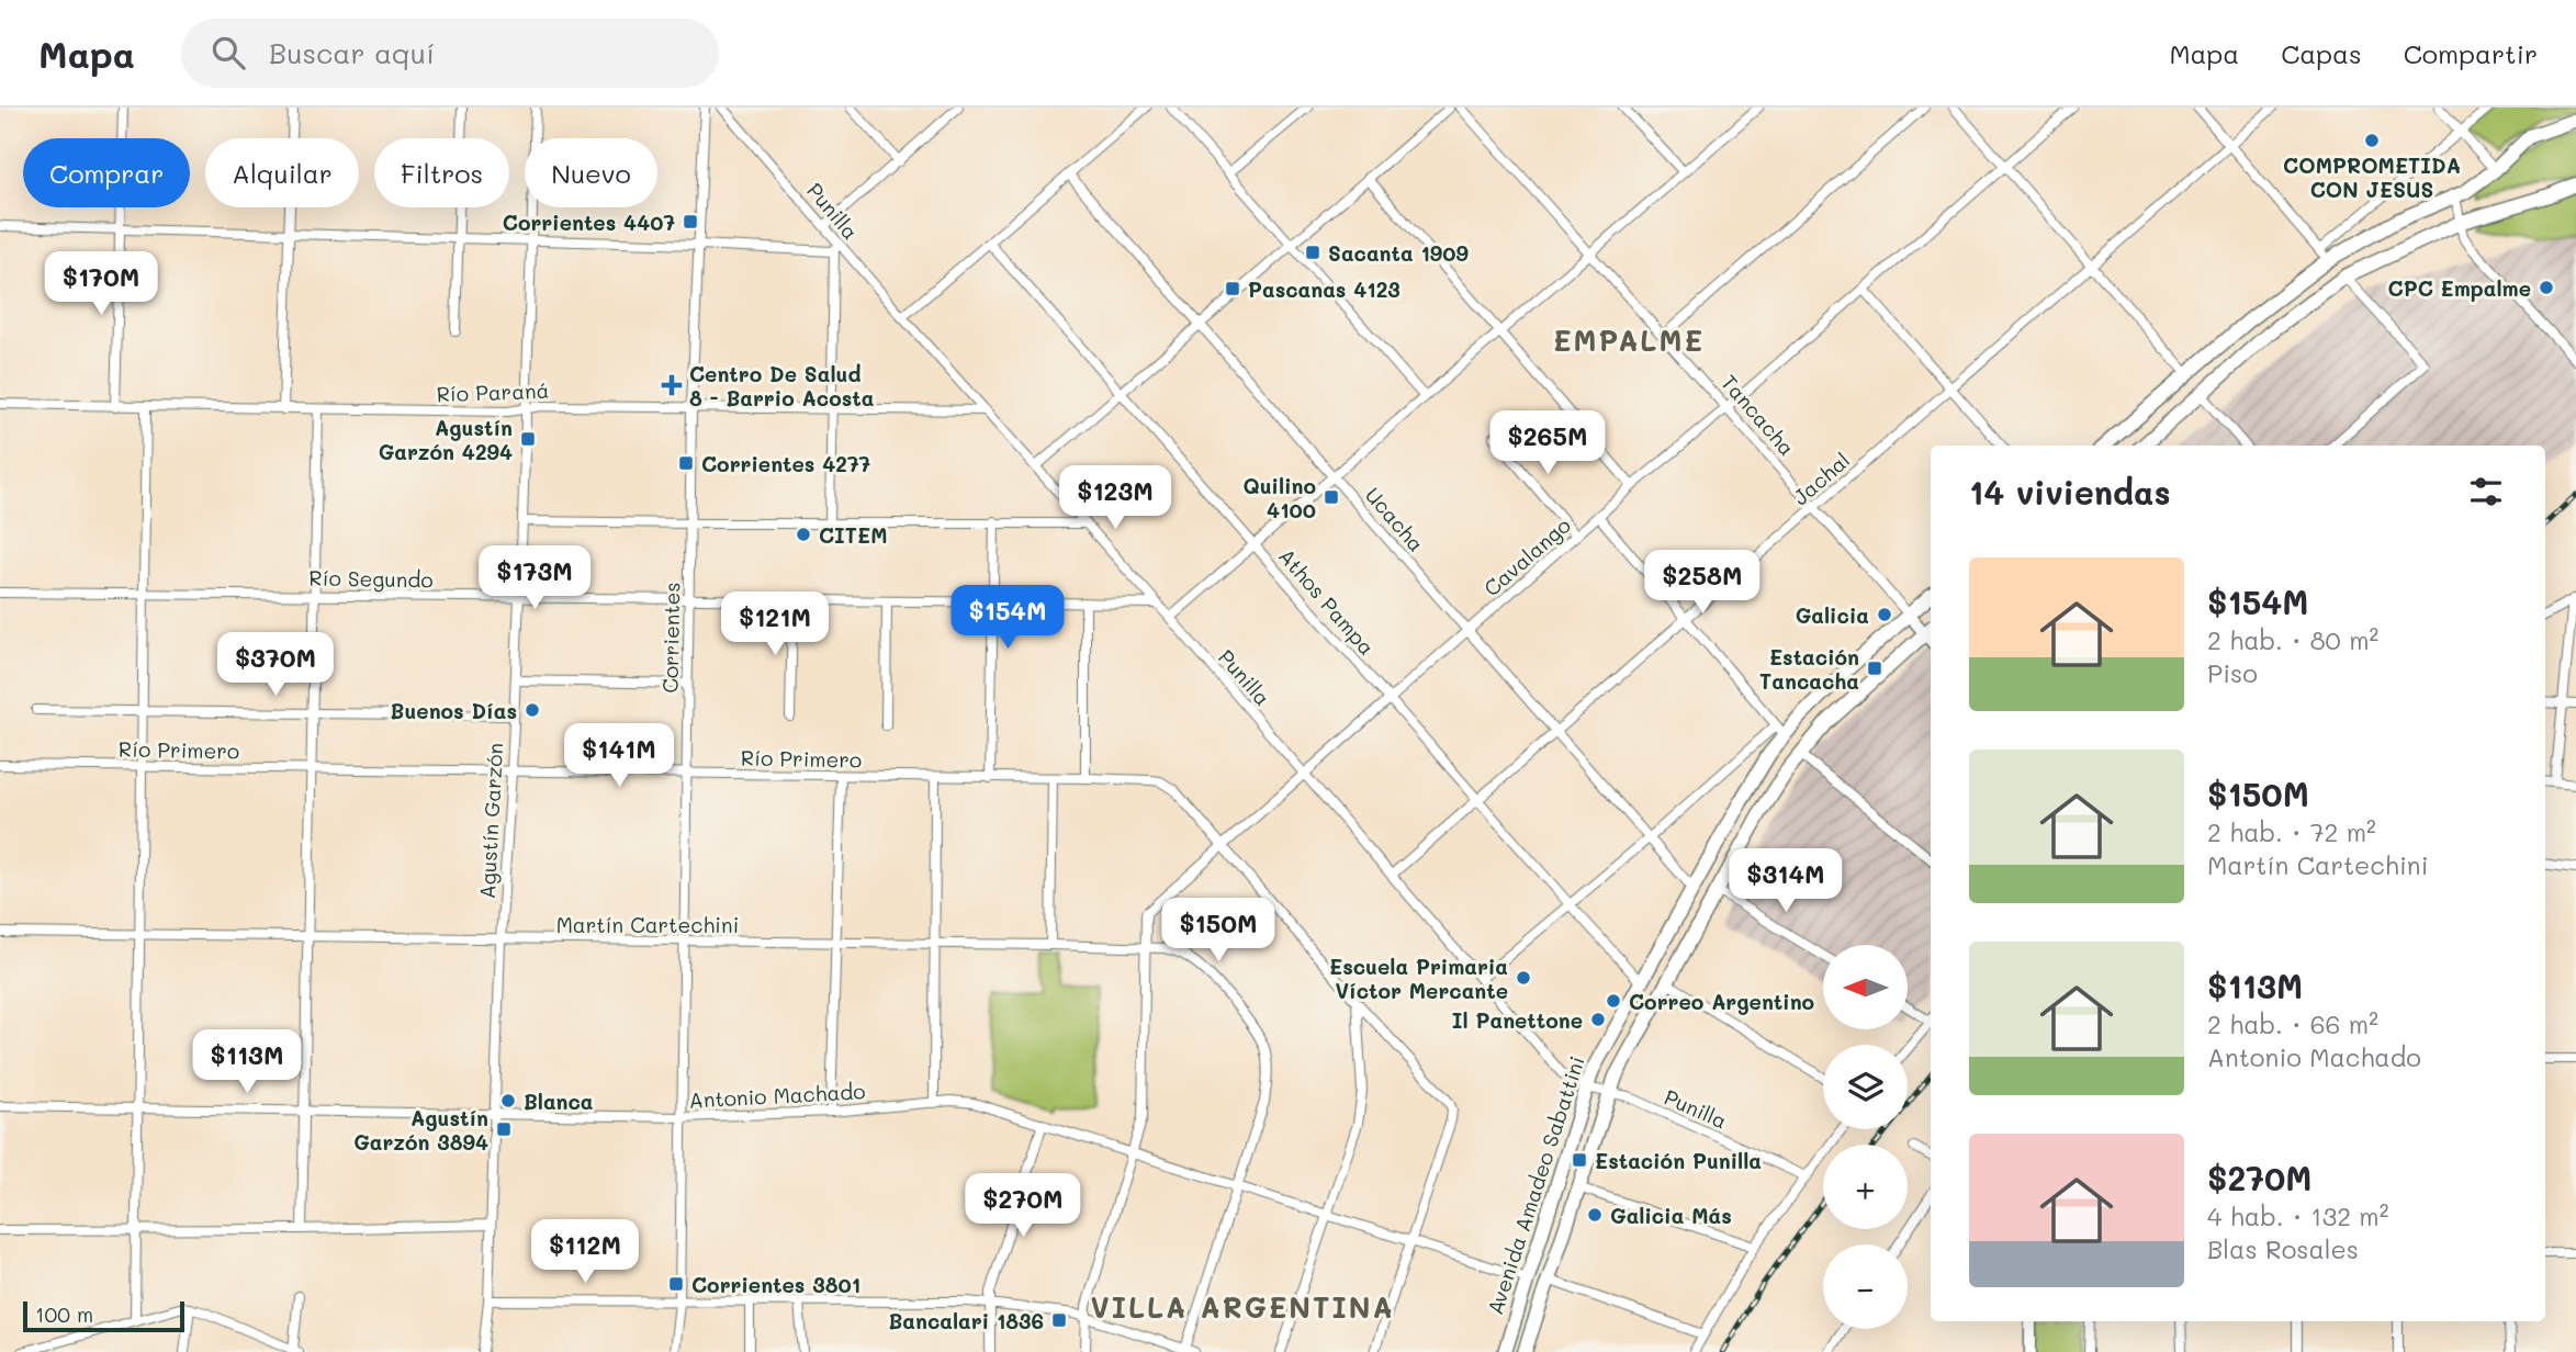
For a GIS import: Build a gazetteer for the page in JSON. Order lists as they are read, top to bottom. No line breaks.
{"streets":{"main road":["Avenida Amadeo Sabattini"],"street":["Punilla","Río Paraná","Tancacha","Jachal","Ucacha","Cavalango","Río Segundo","Athos Pampa","Corrientes","Río Primero","Agustín Garzón","Martín Cartechini","Antonio Machado"]},"crossings":[["Punilla","Río Paraná"],["Punilla","Jachal"],["Punilla","Cavalango"],["Punilla","Río Segundo"],["Punilla","Avenida Amadeo Sabattini"],["Río Paraná","Corrientes"],["Río Paraná","Agustín Garzón"],["Tancacha","Jachal"],["Tancacha","Cavalango"],["Tancacha","Avenida Amadeo Sabattini"],["Jachal","Ucacha"],["Jachal","Athos Pampa"],["Ucacha","Cavalango"],["Ucacha","Avenida Amadeo Sabattini"],["Cavalango","Athos Pampa"],["Cavalango","Río Primero"],["Cavalango","Martín Cartechini"],["Río Segundo","Corrientes"],["Río Segundo","Agustín Garzón"],["Athos Pampa","Avenida Amadeo Sabattini"],["Corrientes","Río Primero"],["Corrientes","Martín Cartechini"],["Corrientes","Antonio Machado"],["Río Primero","Agustín Garzón"],["Río Primero","Antonio Machado"],["Agustín Garzón","Martín Cartechini"],["Agustín Garzón","Antonio Machado"],["Martín Cartechini","Antonio Machado"],["Antonio Machado","Avenida Amadeo Sabattini"]],"districts":["EMPALME","VILLA ARGENTINA"],"places":{"other":["COMPROMETIDA CON JESUS","CPC Empalme","CITEM","Galicia","Buenos Días","Escuela Primaria Víctor Mercante","Correo Argentino","Il Panettone","Blanca","Galicia Más"],"transit":["Corrientes 4407","Sacanta 1909","Pascanas 4123","Agustín Garzón 4294","Corrientes 4277","Quilino 4100","Estación Tancacha","Agustín Garzón 3894","Estación Punilla","Corrientes 3801","Bancalari 1836"],"health":["Centro De Salud 8 - Barrio Acosta"]},"scale_bar":"100 m","north":"left","page":{"header":"Mapa","search":"Buscar aquí","nav":["Mapa","Capas","Compartir"],"chip":["Comprar","Alquilar","Filtros","Nuevo"],"price":["$170M","$265M","$123M","$173M","$258M","$154M","$121M","$370M","$141M","$314M","$150M","$113M","$270M","$112M"],"heading":"14 viviendas","list":[{"name":"$154M","note":"2 hab. · 80 m² · Piso"},{"name":"$150M","note":"2 hab. · 72 m² · Martín Cartechini"},{"name":"$113M","note":"2 hab. · 66 m² · Antonio Machado"},{"name":"$270M","note":"4 hab. · 132 m² · Blas Rosales"}],"map_buttons":["+","−"],"scale":"100 m"}}
